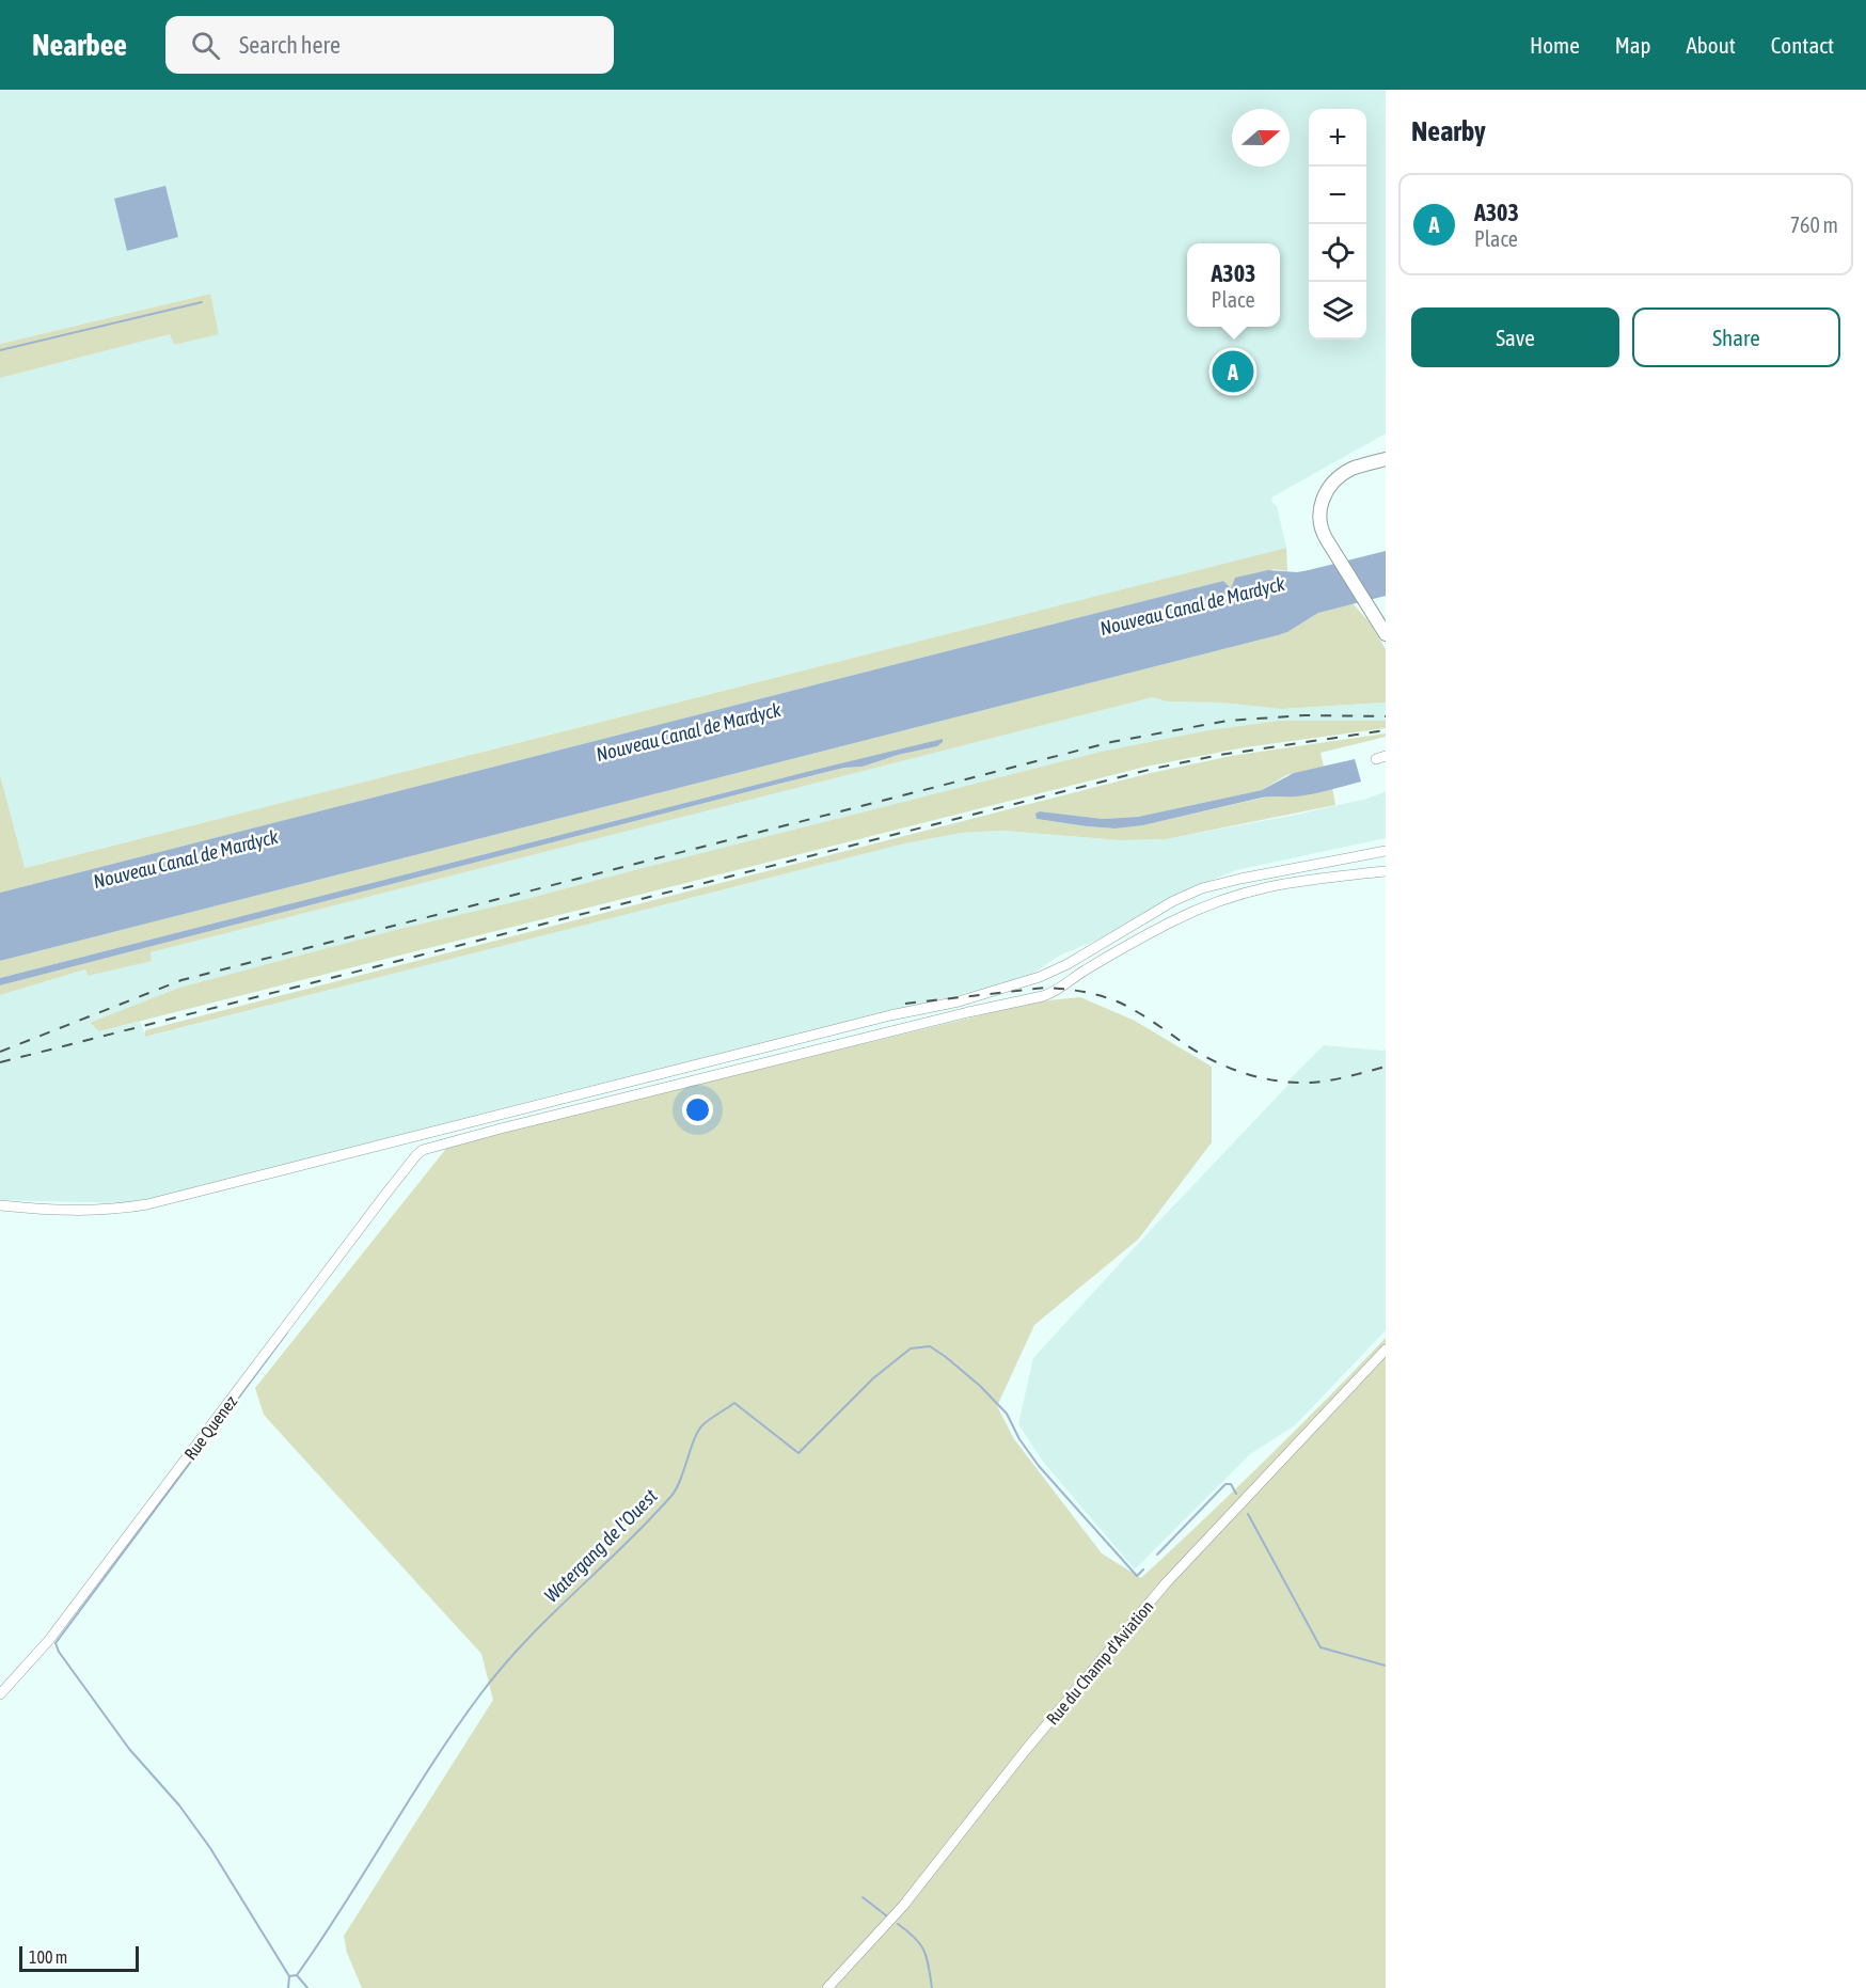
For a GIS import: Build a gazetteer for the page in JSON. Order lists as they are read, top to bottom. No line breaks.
{"streets":{"street":["Rue Quenez","Rue du Champ d'Aviation"]},"water":["Nouveau Canal de Mardyck","Watergang de l'Ouest"],"scale_bar":"100 m","north":"right","page":{"header":"Nearbee","search":"Search here","nav":["Home","Map","About","Contact"],"heading":"Nearby","map_buttons":["+","−"],"list":[{"mark":"A","name":"A303","note":"Place","value":"760 m"}],"popup":["A303","Place"],"buttons":["Save","Share"],"pins":"A","scale":"100 m"}}
